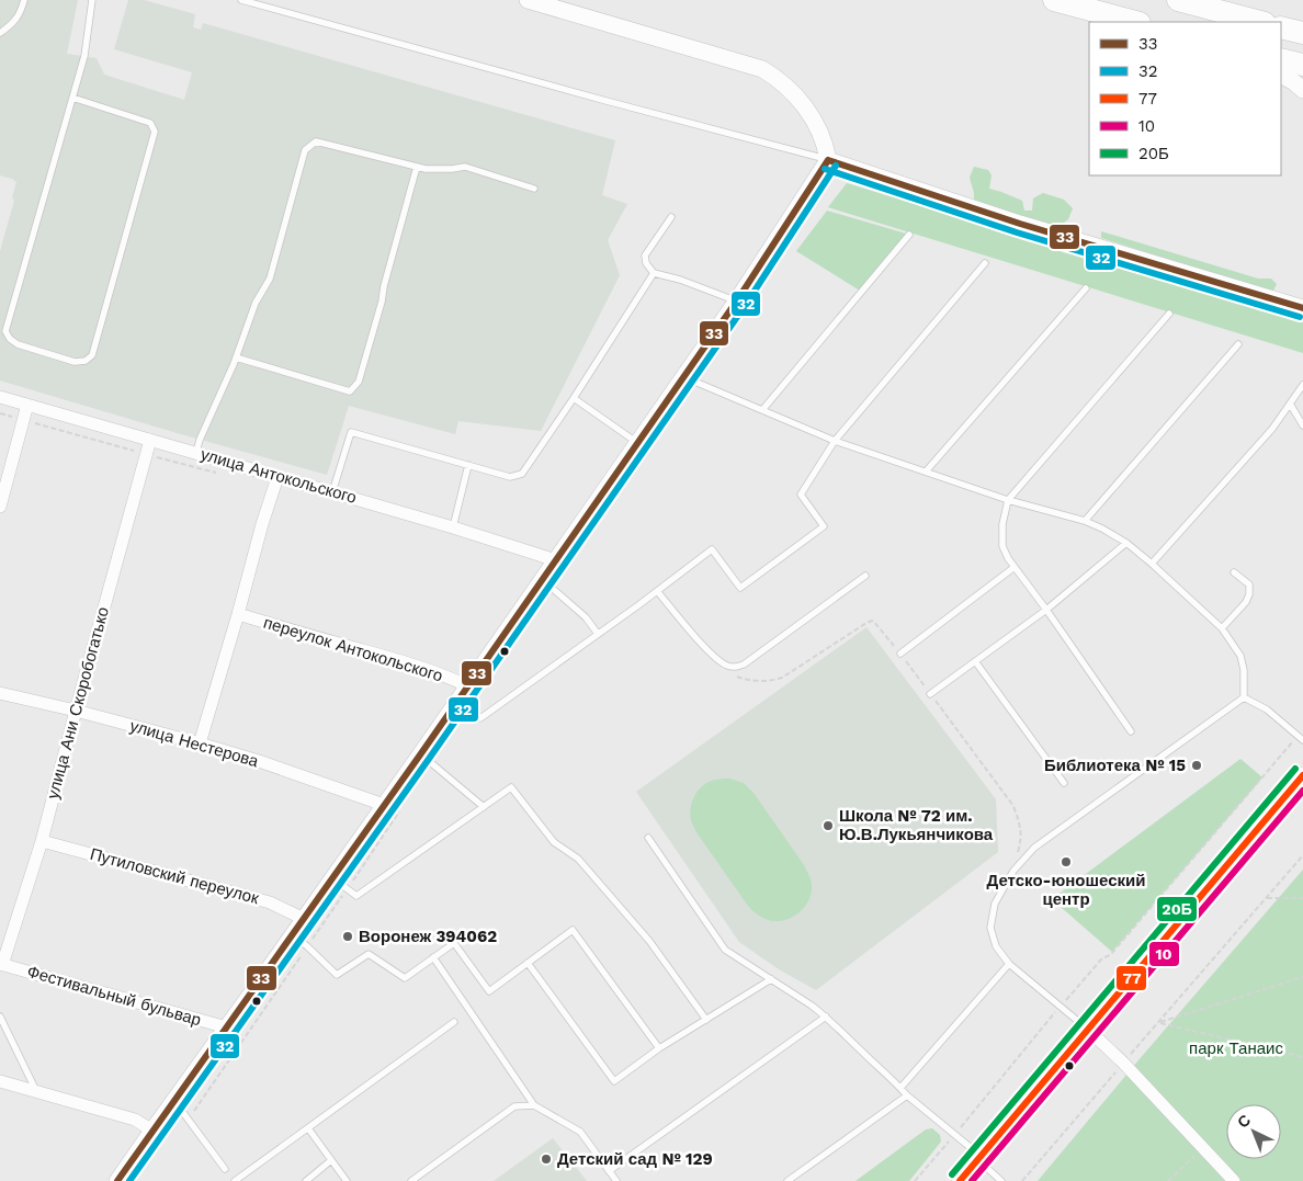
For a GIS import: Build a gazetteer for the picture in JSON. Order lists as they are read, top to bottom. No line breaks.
{"streets":{"street":["улица Антокольского","переулок Антокольского","улица Ани Скоробогатько","улица Нестерова","Путиловский переулок","Фестивальный бульвар"]},"crossings":[["улица Антокольского","улица Ани Скоробогатько"],["улица Ани Скоробогатько","улица Нестерова"],["улица Ани Скоробогатько","Путиловский переулок"],["улица Ани Скоробогатько","Фестивальный бульвар"]],"parks":["парк Танаис"],"places":["Библиотека № 15","Школа № 72 им. Ю.В.Лукьянчикова","Детско-юношеский центр","Воронеж 394062","Детский сад № 129"],"lines":["transit line 33","transit line 32","transit line 20Б","transit line 77","transit line 10"],"legend":["33","32","77","10","20Б"],"north":"top left"}
